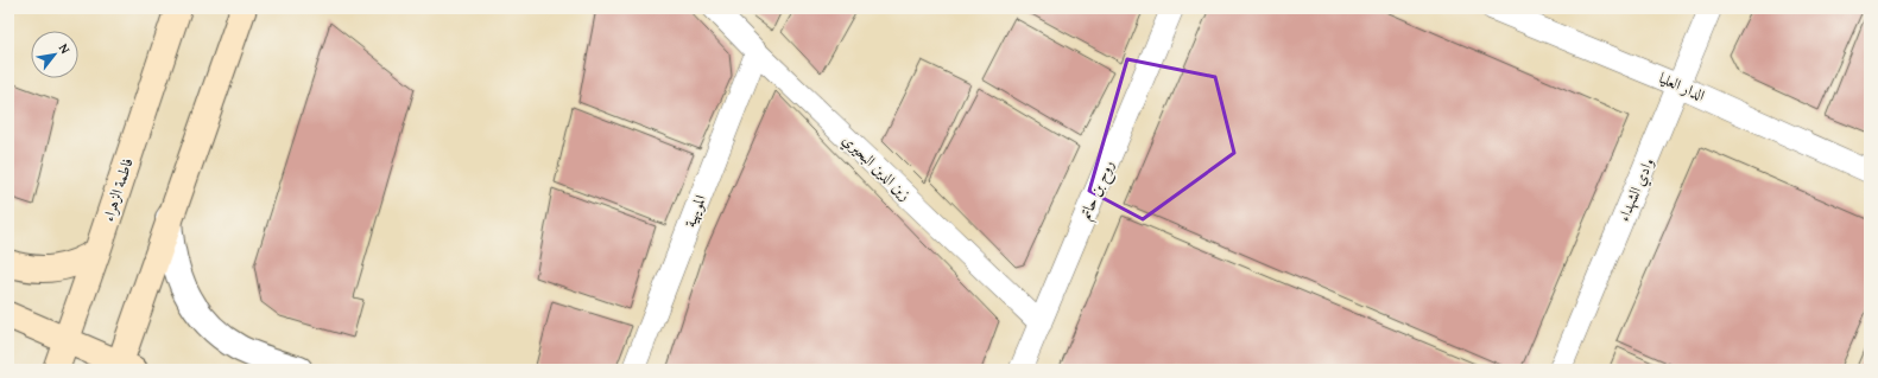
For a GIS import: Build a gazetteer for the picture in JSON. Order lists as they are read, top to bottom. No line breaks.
{"streets":{"main road":["فاطمة الزهراء"],"street":["الدار العليا","زين الدين البحيري","روح بن حاتم","وادي الشهداء","المويهية"]},"crossings":[["الدار العليا","وادي الشهداء"],["زين الدين البحيري","روح بن حاتم"],["زين الدين البحيري","المويهية"]],"north":"top right"}
